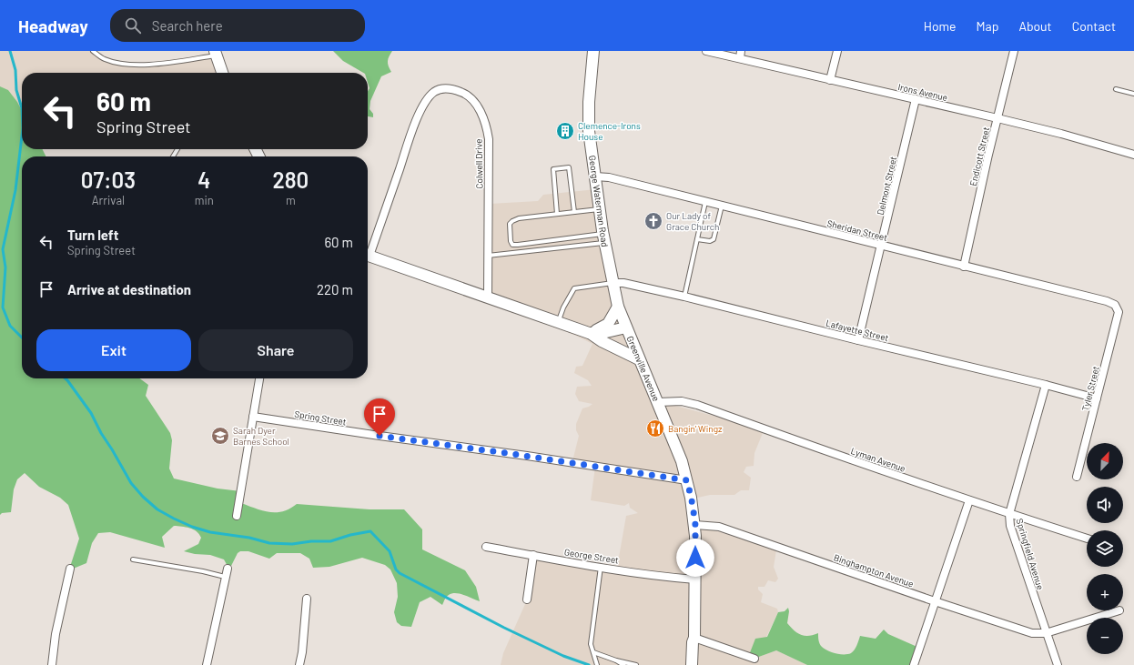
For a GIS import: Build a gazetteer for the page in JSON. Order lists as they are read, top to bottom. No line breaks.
{"streets":{"main road":["George Waterman Road","Greenville Avenue"],"street":["Irons Avenue","Endicott Street","Colwell Drive","Delmont Street","Sheridan Street","Lafayette Street","Tyler Street","Spring Street","Lyman Avenue","Springfield Avenue","George Street","Binghampton Avenue"]},"crossings":[["Irons Avenue","Endicott Street"],["Irons Avenue","Delmont Street"],["Endicott Street","Sheridan Street"],["Colwell Drive","Greenville Avenue"],["Delmont Street","Sheridan Street"],["Delmont Street","Lafayette Street"],["George Waterman Road","Sheridan Street"],["George Waterman Road","Lafayette Street"],["George Waterman Road","Greenville Avenue"],["Sheridan Street","Tyler Street"],["Lafayette Street","Greenville Avenue"],["Lafayette Street","Tyler Street"],["Lafayette Street","Springfield Avenue"],["Greenville Avenue","Spring Street"],["Greenville Avenue","Lyman Avenue"],["Greenville Avenue","George Street"],["Greenville Avenue","Binghampton Avenue"],["Lyman Avenue","Springfield Avenue"],["Springfield Avenue","Binghampton Avenue"]],"places":{"building":["Clemence-Irons House"],"church":["Our Lady of Grace Church"],"restaurant":["Bangin' Wingz"],"school or university":["Sarah Dyer Barnes School"]},"north":"top right","page":{"header":"Headway","search":"Search here","nav":["Home","Map","About","Contact"],"turn":["60 m","Spring Street"],"eta":["07:03","Arrival","4","min","280","m"],"list":[{"name":"Turn left","note":"Spring Street","value":"60 m"},{"name":"Arrive at destination","value":"220 m"}],"buttons":["Exit","Share"],"map_buttons":["+","−"]}}
